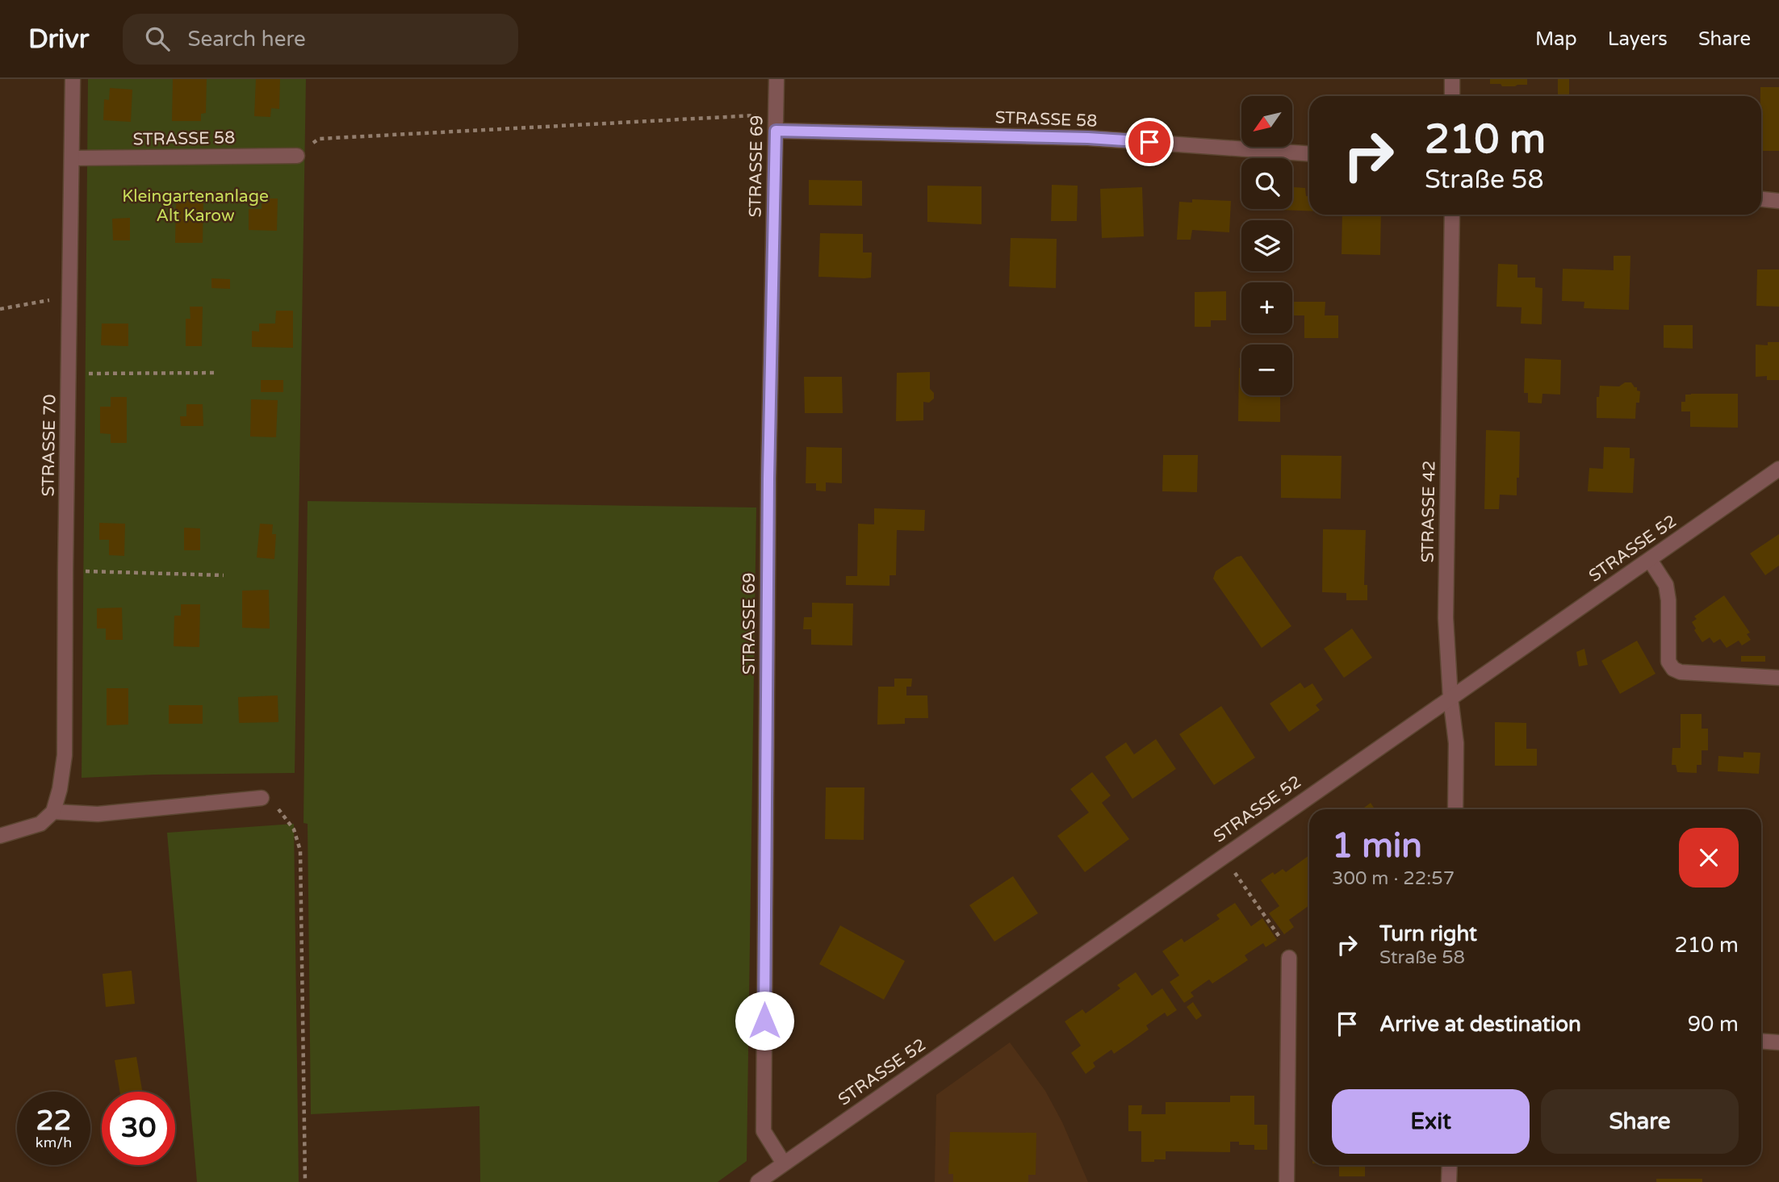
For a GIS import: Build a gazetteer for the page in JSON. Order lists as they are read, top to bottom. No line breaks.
{"streets":{"street":["STRASSE 58","STRASSE 69","STRASSE 70","STRASSE 42","STRASSE 52"]},"crossings":[["STRASSE 58","STRASSE 69"],["STRASSE 58","STRASSE 70"],["STRASSE 69","STRASSE 52"],["STRASSE 42","STRASSE 52"]],"parks":["Kleingartenanlage Alt Karow"],"north":"bottom left","page":{"header":"Drivr","search":"Search here","nav":["Map","Layers","Share"],"map_buttons":["+","−"],"turn":["210 m","Straße 58"],"heading":["1 min","300 m · 22:57"],"list":[{"name":"Turn right","note":"Straße 58","value":"210 m"},{"name":"Arrive at destination","value":"90 m"}],"buttons":["Exit","Share"],"speed":"22 km/h","limit":"30"}}
